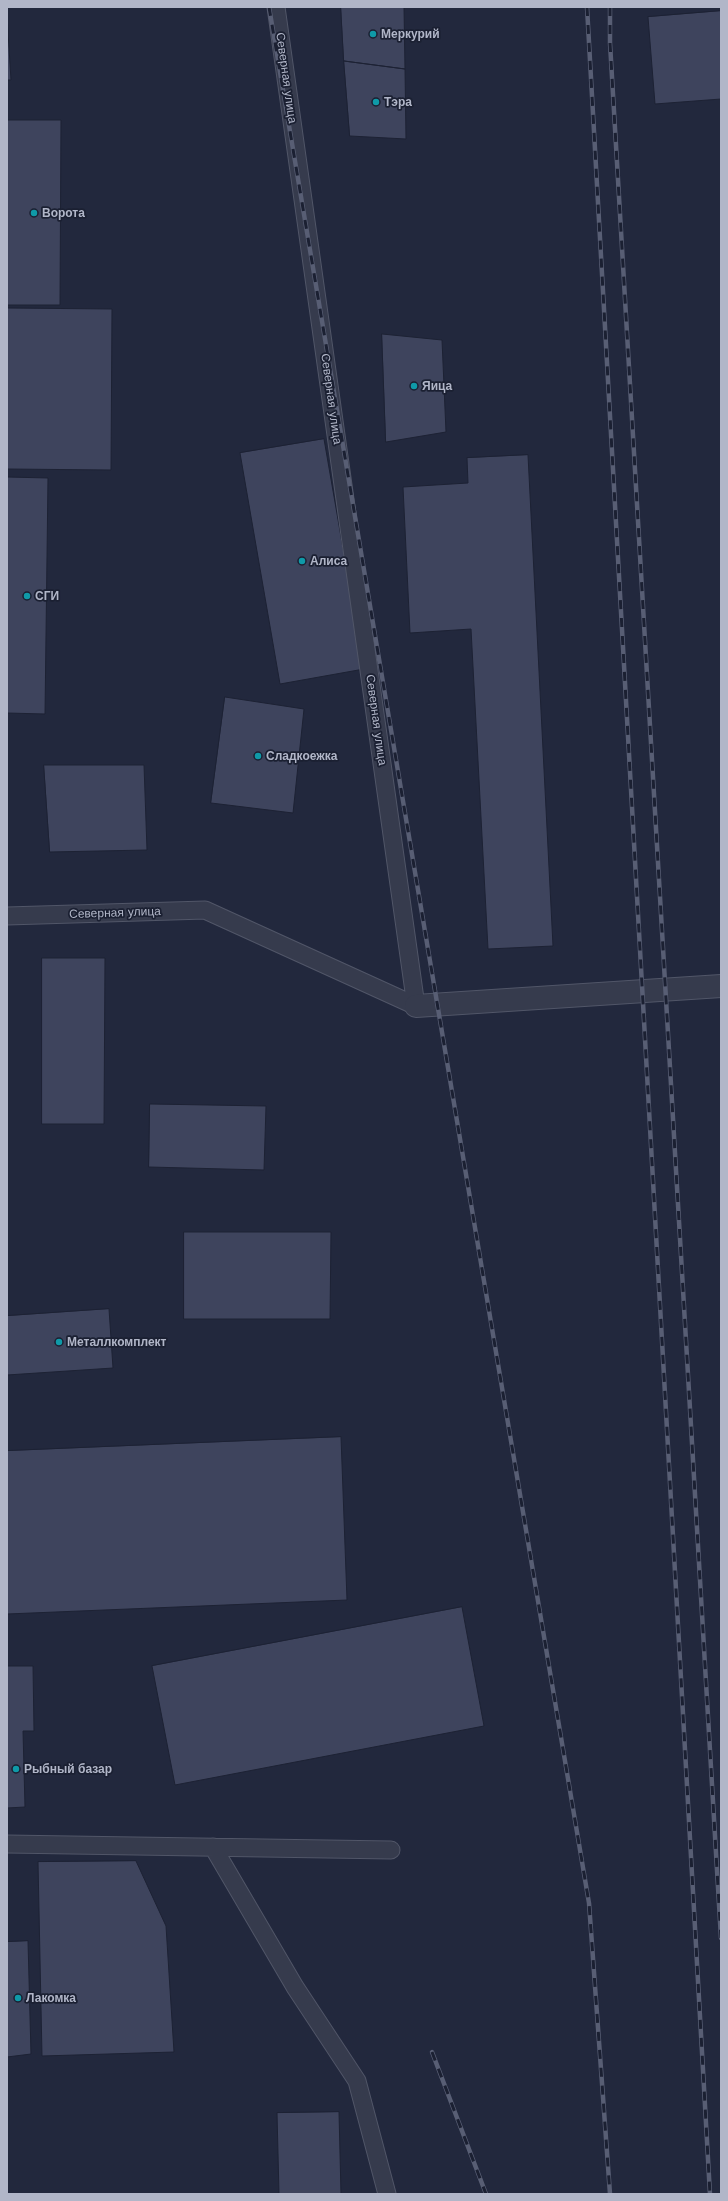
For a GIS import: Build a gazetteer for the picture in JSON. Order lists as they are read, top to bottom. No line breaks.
{"streets":{"lane":["Северная улица"]},"places":["Меркурий","Тэра","Ворота","Яица","Алиса","СГИ","Сладкоежка","Металлкомплект","Рыбный базар","Лакомка"]}
